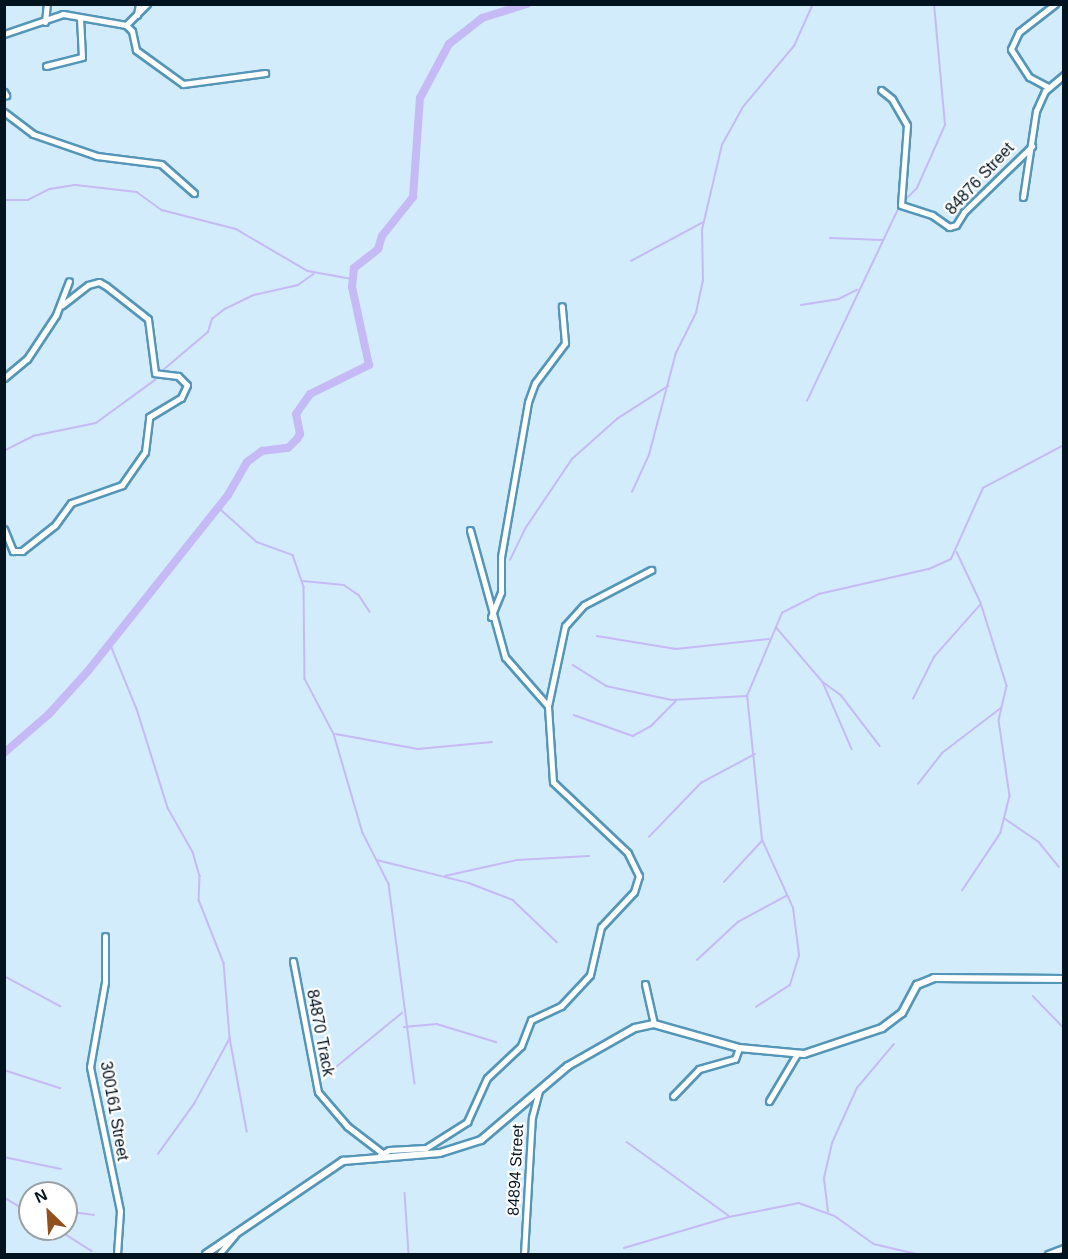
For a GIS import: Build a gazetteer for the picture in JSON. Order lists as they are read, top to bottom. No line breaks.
{"streets":{"street":["84876 Street","84870 Track","300161 Street","84894 Street"]},"north":"top left"}
